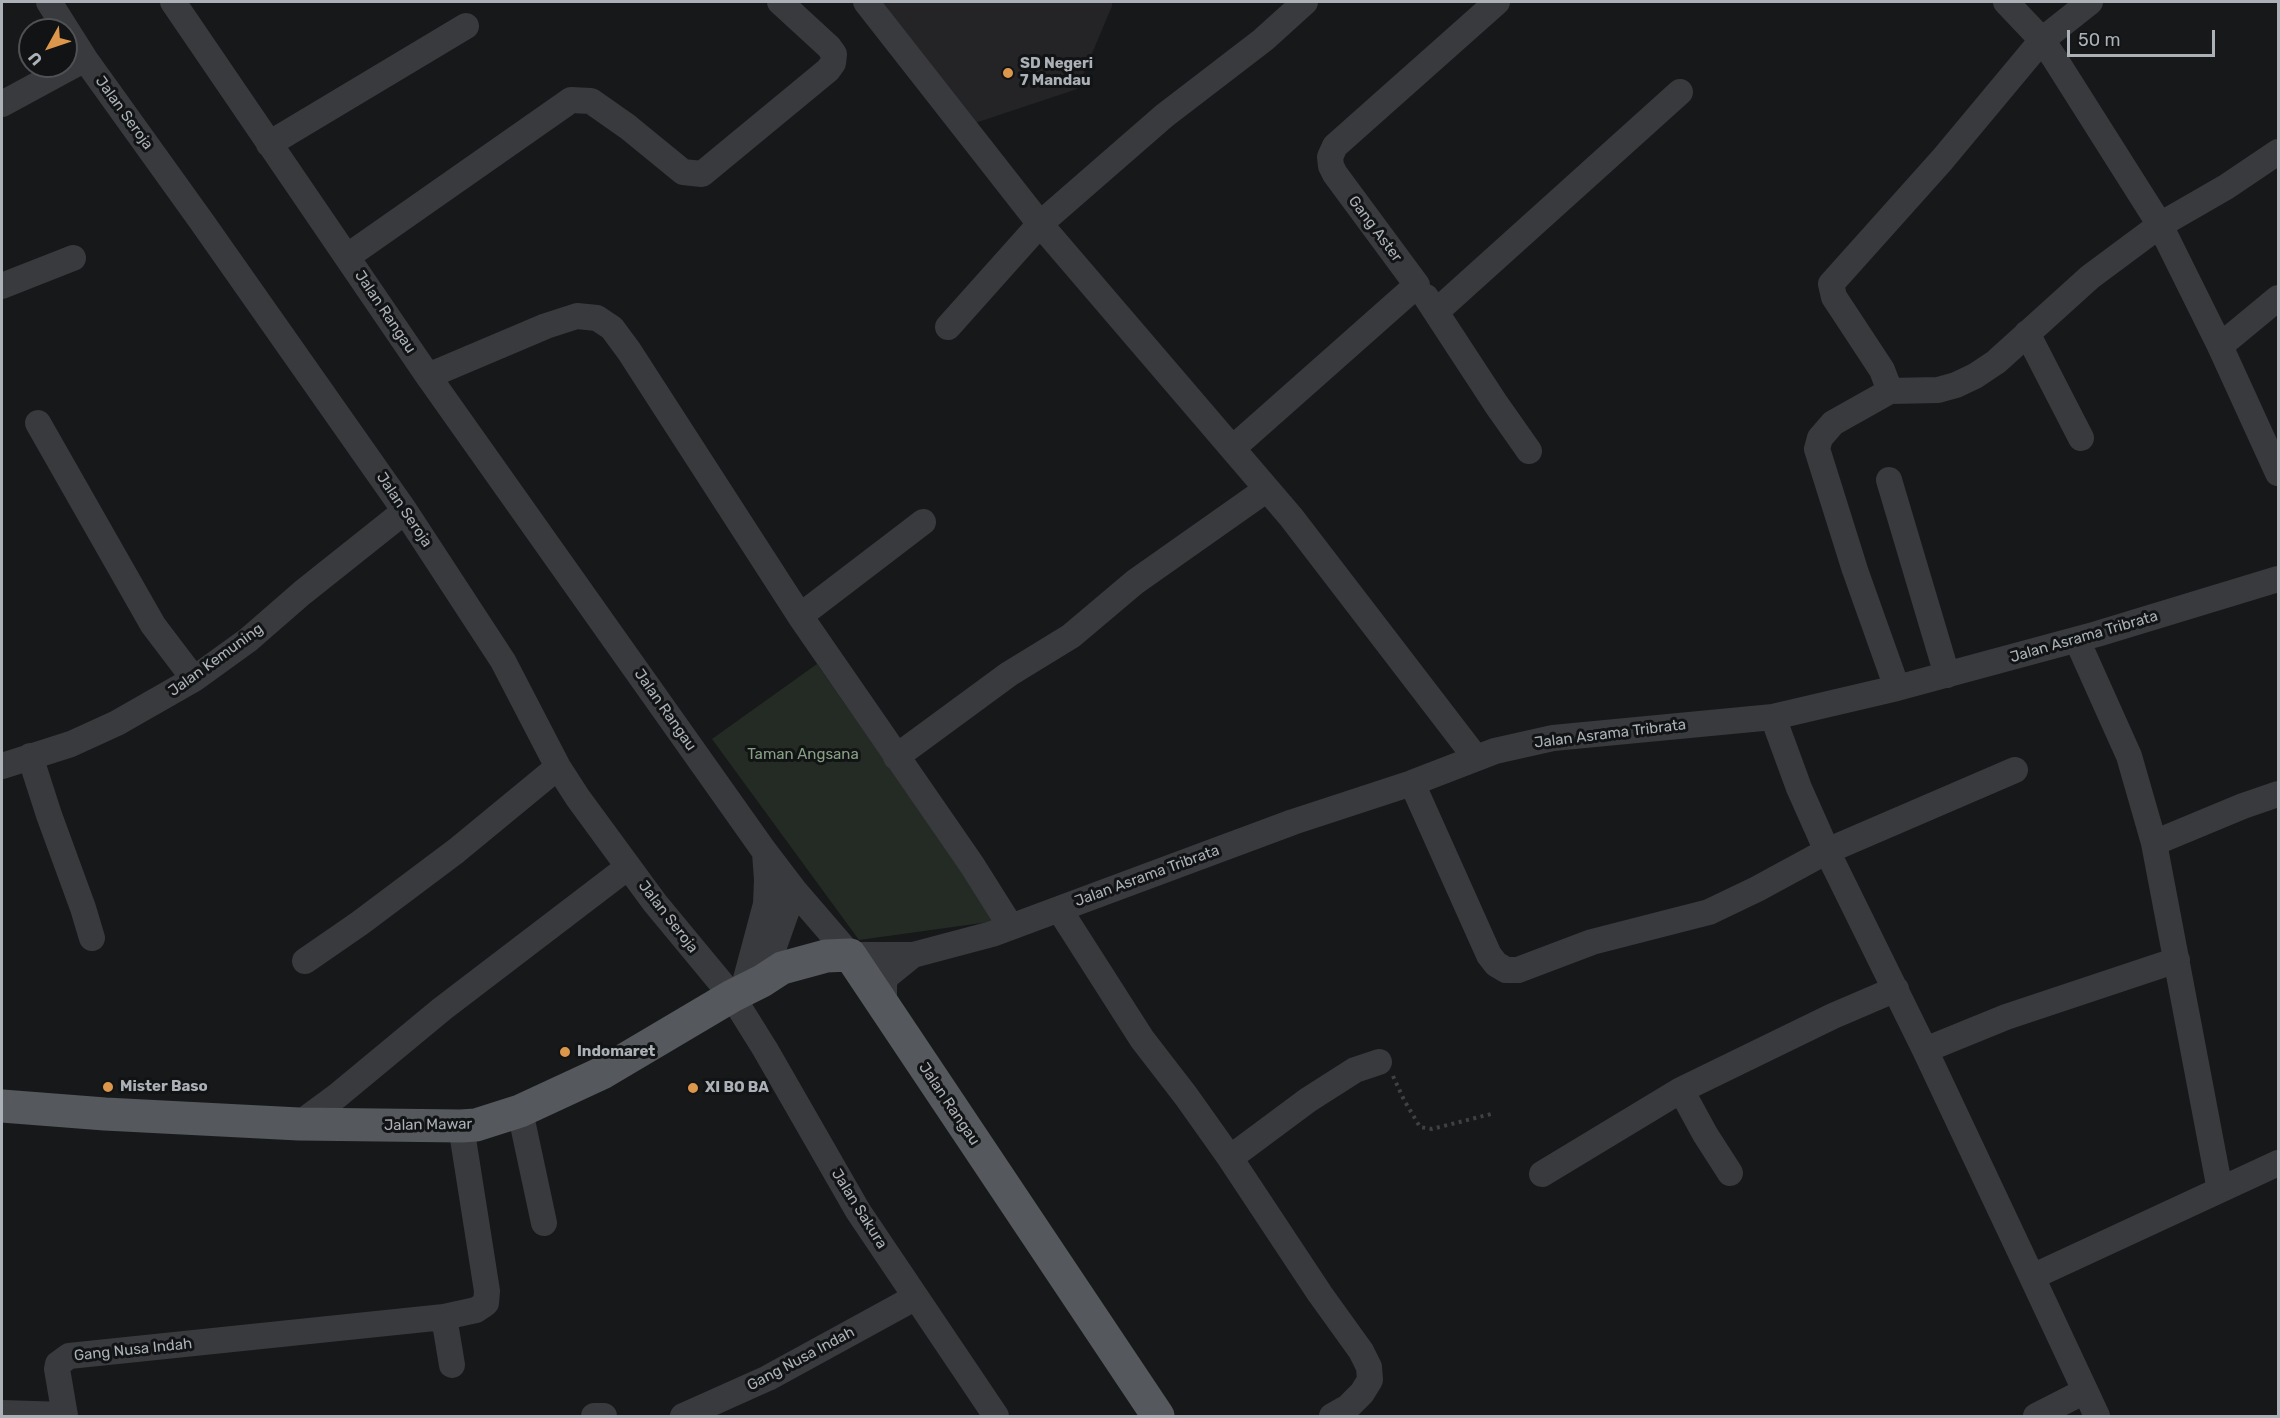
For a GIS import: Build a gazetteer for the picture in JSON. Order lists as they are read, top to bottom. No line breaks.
{"streets":{"main road":["Jalan Rangau","Jalan Mawar"],"street":["Jalan Seroja","Gang Aster","Jalan Asrama Tribrata","Jalan Kemuning","Jalan Sakura","Gang Nusa Indah"]},"crossings":[["Jalan Seroja","Jalan Kemuning"],["Jalan Seroja","Jalan Mawar"],["Jalan Seroja","Jalan Sakura"],["Jalan Rangau","Jalan Asrama Tribrata"],["Jalan Rangau","Jalan Mawar"],["Jalan Asrama Tribrata","Jalan Mawar"],["Jalan Mawar","Jalan Sakura"],["Jalan Sakura","Gang Nusa Indah"]],"parks":["Taman Angsana"],"places":["SD Negeri 7 Mandau","Indomaret","Mister Baso","XI BO BA"],"scale_bar":"50 m","north":"bottom left"}
